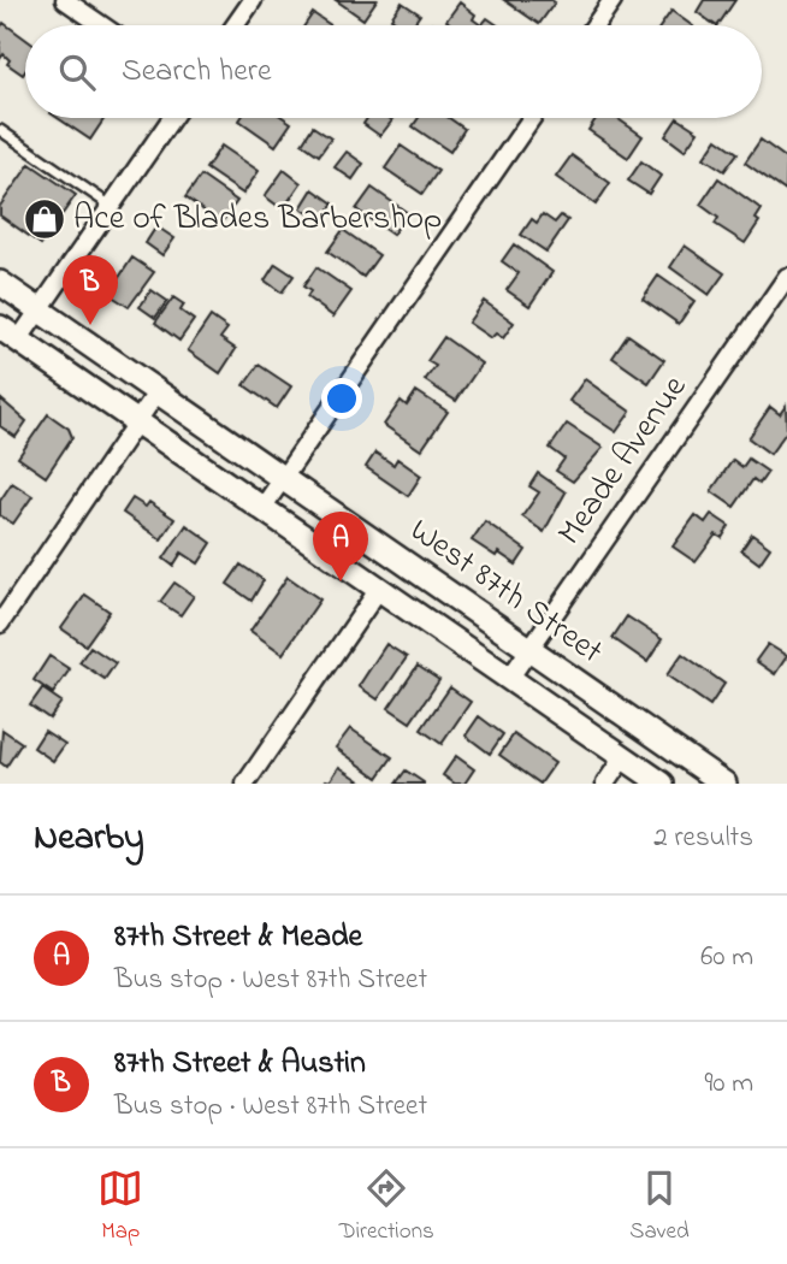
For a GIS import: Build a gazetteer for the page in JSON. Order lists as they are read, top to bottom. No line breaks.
{"streets":{"main road":["West 87th Street"],"street":["Meade Avenue"]},"crossings":[["Meade Avenue","West 87th Street"]],"places":{"shop":["Ace of Blades Barbershop"]},"page":{"search":"Search here","pins":["B","A"],"heading":["Nearby","2 results"],"list":[{"mark":"A","name":"87th Street & Meade","note":"Bus stop · West 87th Street","value":"60 m"},{"mark":"B","name":"87th Street & Austin","note":"Bus stop · West 87th Street","value":"90 m"}],"nav":["Map","Directions","Saved"]}}
